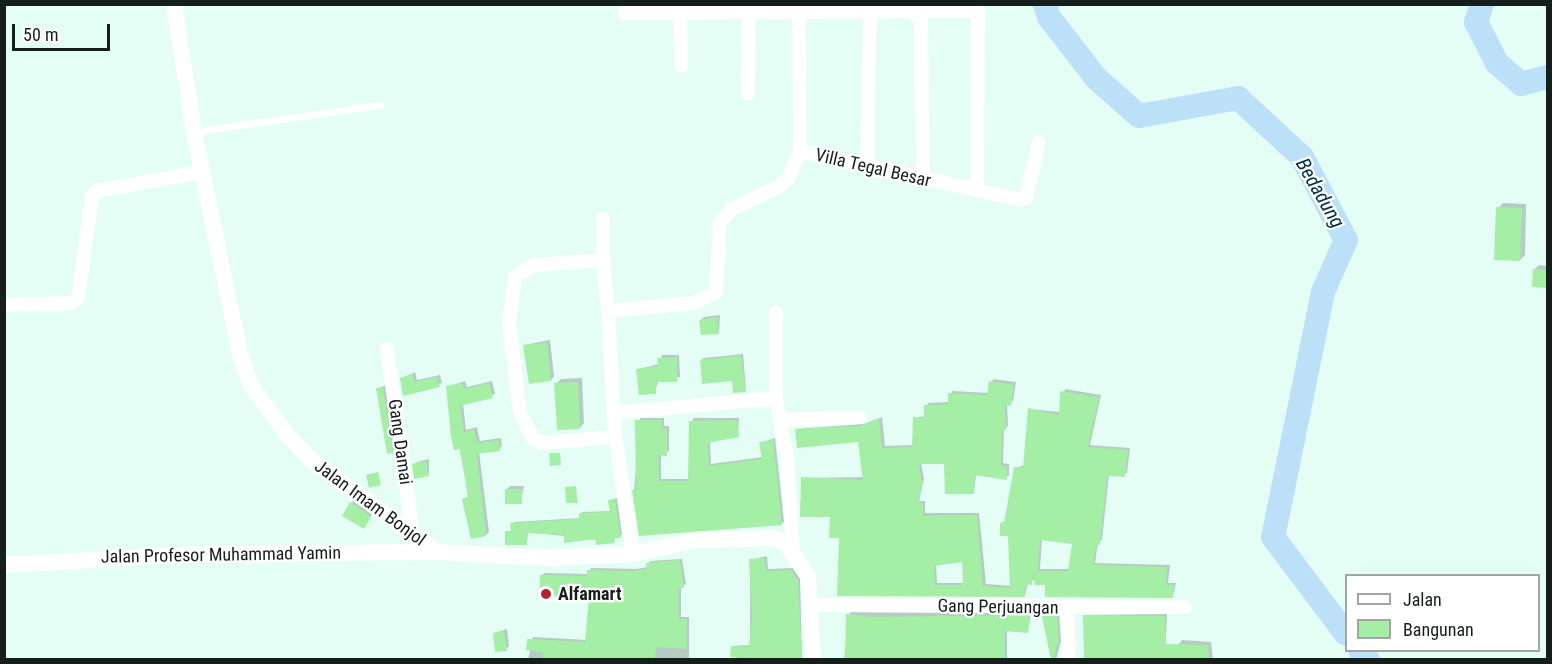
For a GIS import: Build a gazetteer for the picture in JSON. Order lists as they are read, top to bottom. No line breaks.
{"streets":{"street":["Villa Tegal Besar","Gang Damai","Jalan Imam Bonjol","Jalan Profesor Muhammad Yamin","Gang Perjuangan"]},"crossings":[["Gang Damai","Jalan Imam Bonjol"],["Jalan Imam Bonjol","Jalan Profesor Muhammad Yamin"]],"water":["Bedadung"],"places":["Alfamart"],"legend":["Jalan","Bangunan"],"scale_bar":"50 m"}
